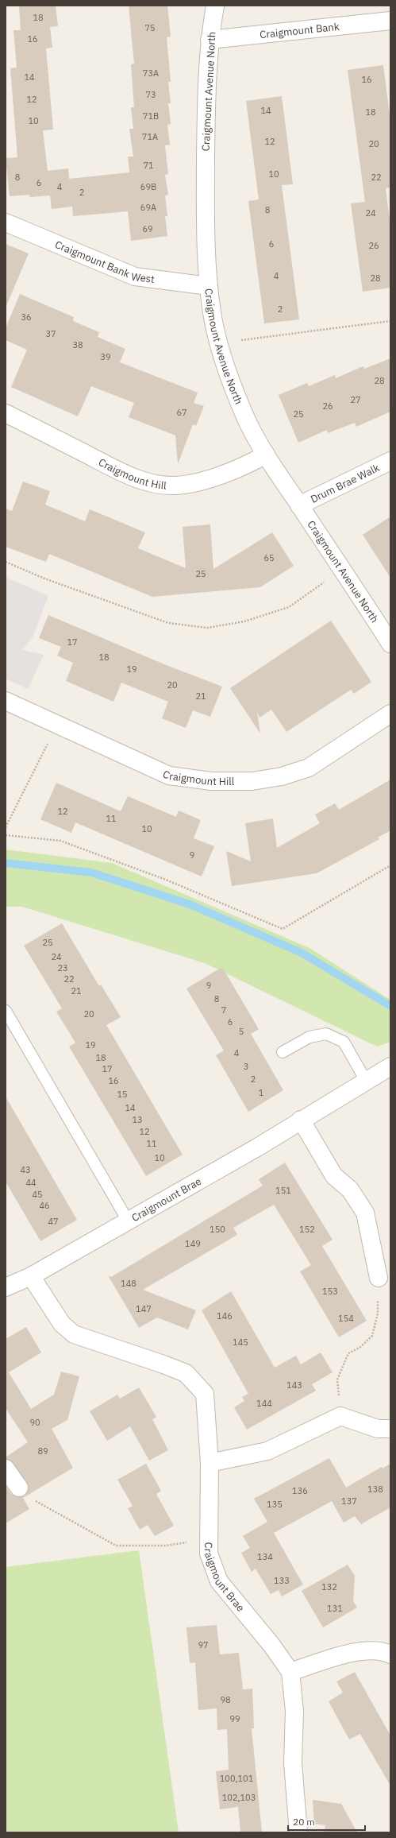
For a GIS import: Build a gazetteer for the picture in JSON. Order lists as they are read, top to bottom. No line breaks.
{"streets":{"street":["Craigmount Bank","Craigmount Avenue North","Craigmount Bank West","Craigmount Hill","Drum Brae Walk","Craigmount Brae"]},"crossings":[["Craigmount Bank","Craigmount Avenue North"],["Craigmount Avenue North","Craigmount Bank West"],["Craigmount Avenue North","Craigmount Hill"],["Craigmount Avenue North","Drum Brae Walk"]],"house_numbers":["18","75","16","73A","14","16","73","12","14","18","71B","10","71A","12","20","71","10","8","22","6","4","69B","2","69A","8","24","69","6","26","4","28","2","36","37","38","39","28","27","26","67","25","65","25","17","18","19","20","21","12","11","10","9","25","24","23","22","9","21","8","7","20","6","5","19","4","18","3","17","2","16","1","15","14","13","12","11","10","43","44","151","45","46","47","150","152","149","148","153","147","146","154","145","143","144","90","89","138","136","137","135","134","133","132","131","97","98","99","100,101","102,103"],"scale_bar":"20 m"}
